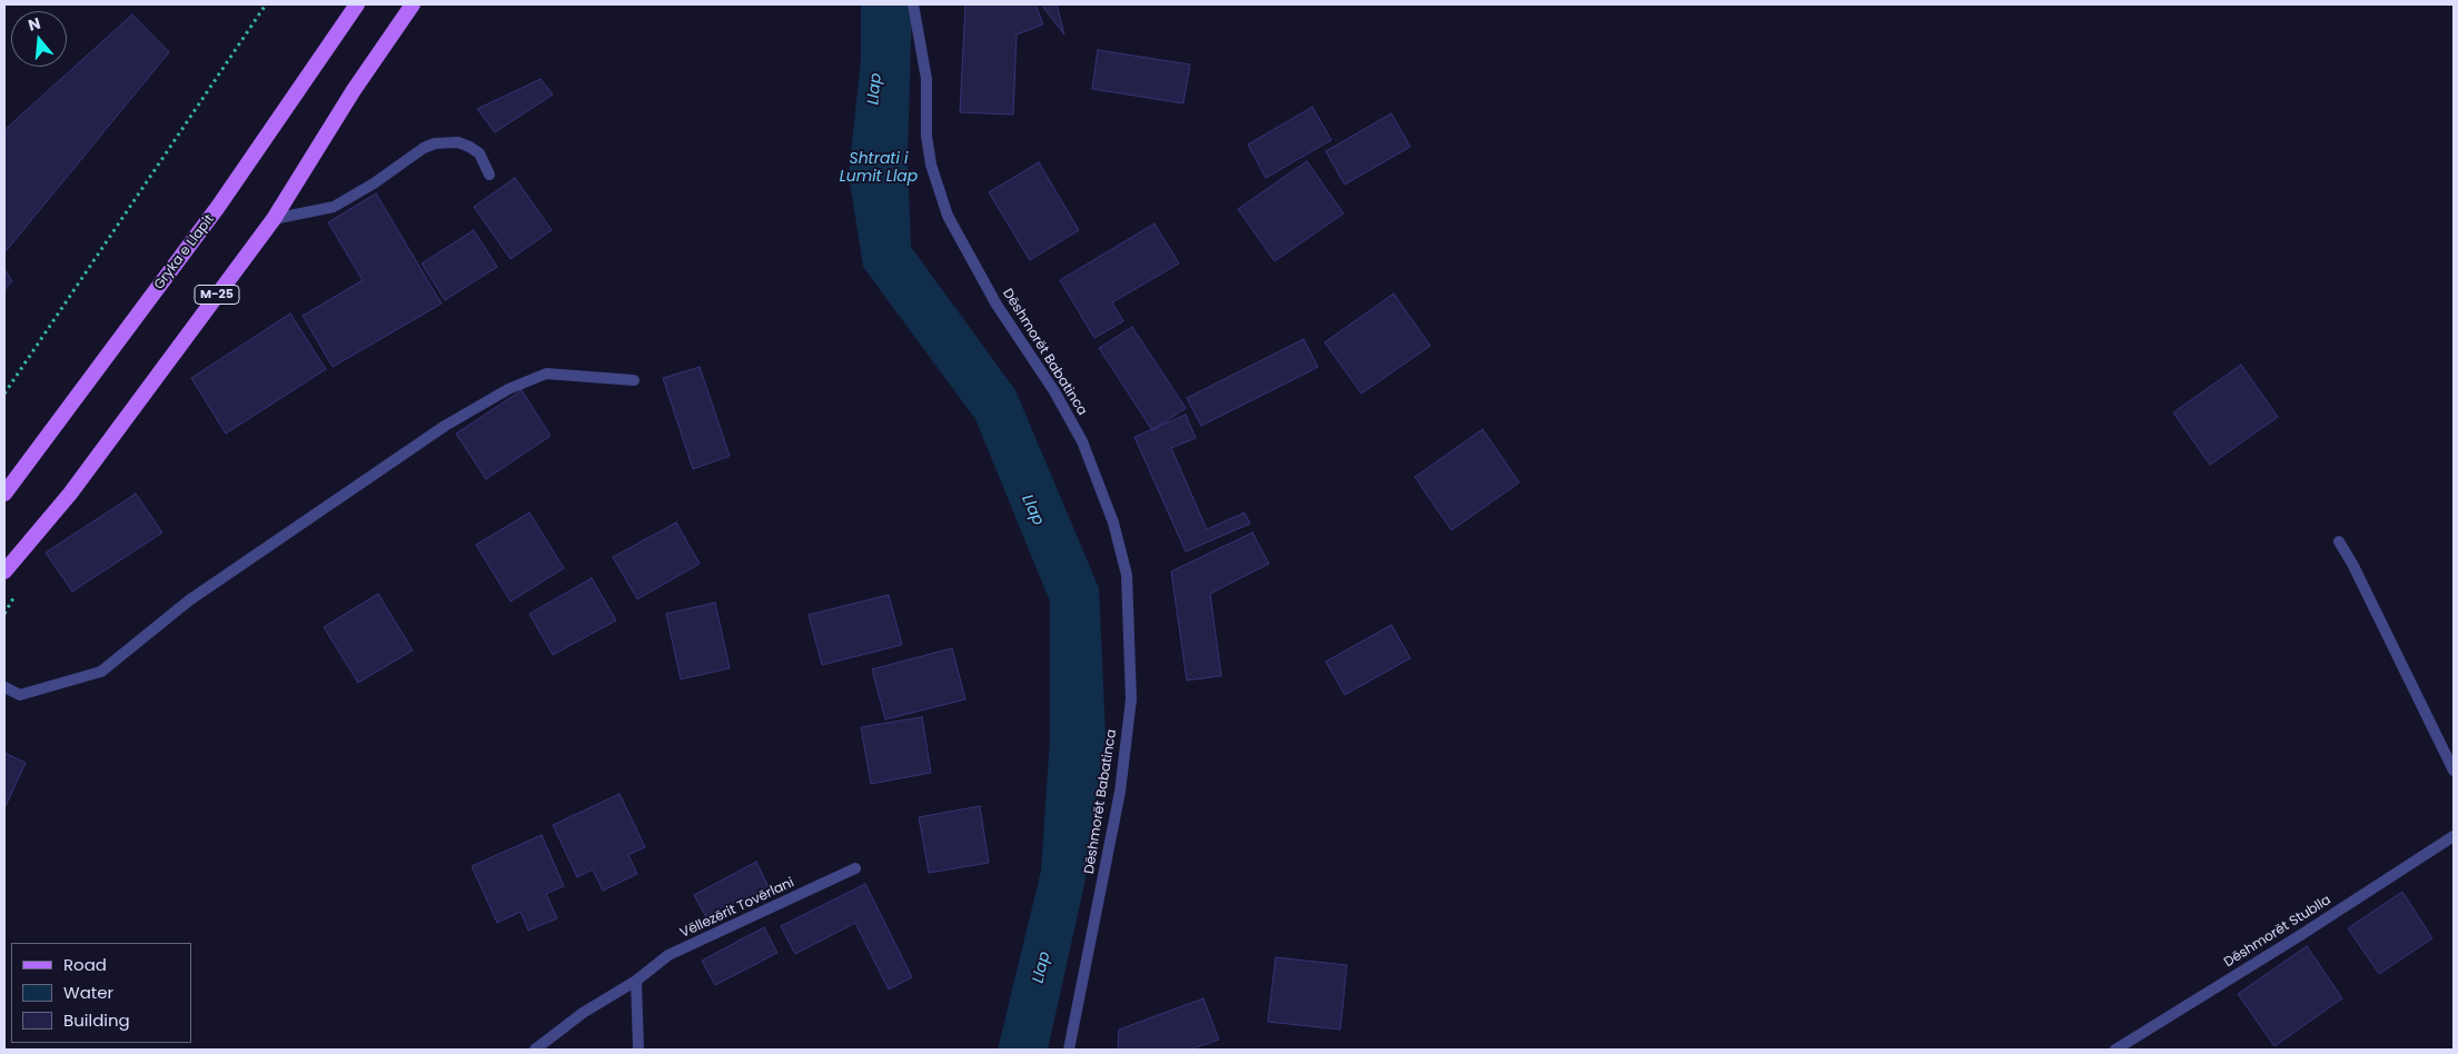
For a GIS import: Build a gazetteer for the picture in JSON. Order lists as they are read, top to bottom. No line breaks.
{"streets":{"main road":["Gryka e Llapit","M-25"],"street":["Dëshmorët Babatinca","Vëllezërit Tovërlani","Dëshmorët Stublla"]},"water":["Llap","Shtrati i Lumit Llap"],"legend":["Road","Water","Building"],"north":"top"}
